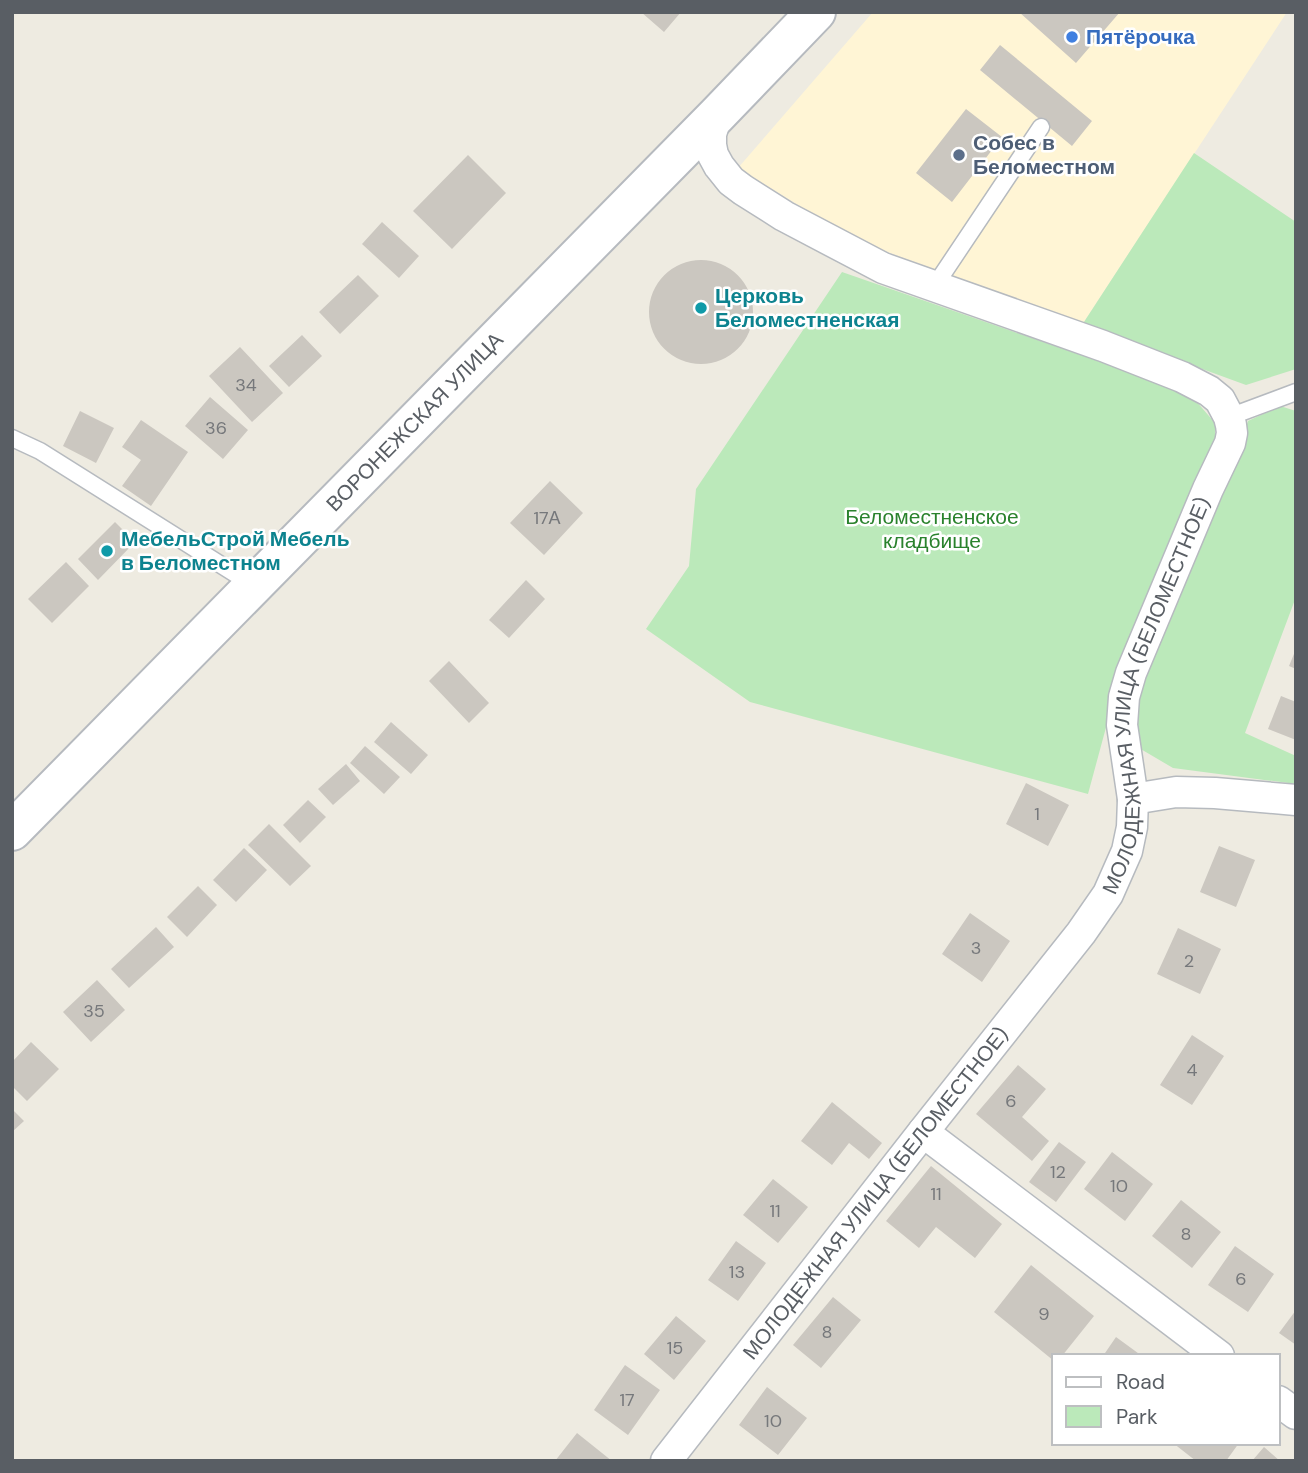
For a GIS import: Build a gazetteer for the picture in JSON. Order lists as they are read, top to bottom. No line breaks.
{"streets":{"street":["ВОРОНЕЖСКАЯ УЛИЦА","МОЛОДЕЖНАЯ УЛИЦА (БЕЛОМЕСТНОЕ)"]},"parks":["Беломестненское кладбище"],"places":["Пятёрочка","Собес в Беломестном","Церковь Беломестненская","МебельСтрой Мебель в Беломестном"],"house_numbers":["34","36","17А","1","3","2","35","4","6","12","10","11","11","8","13","6","9","8","15","17","10"],"legend":["Road","Park"]}
